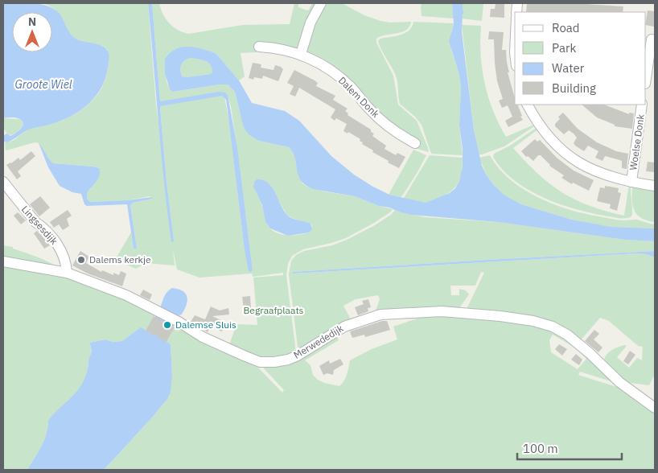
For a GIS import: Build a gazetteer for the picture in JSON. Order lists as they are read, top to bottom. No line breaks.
{"streets":{"street":["Dalem Donk","Woelse Donk","Lingsesdijk","Merwededijk"]},"crossings":[["Lingsesdijk","Merwededijk"]],"water":["Groote Wiel"],"parks":["Begraafplaats"],"places":["Dalems kerkje","Dalemse Sluis"],"legend":["Road","Park","Water","Building"],"scale_bar":"100 m","north":"top"}
